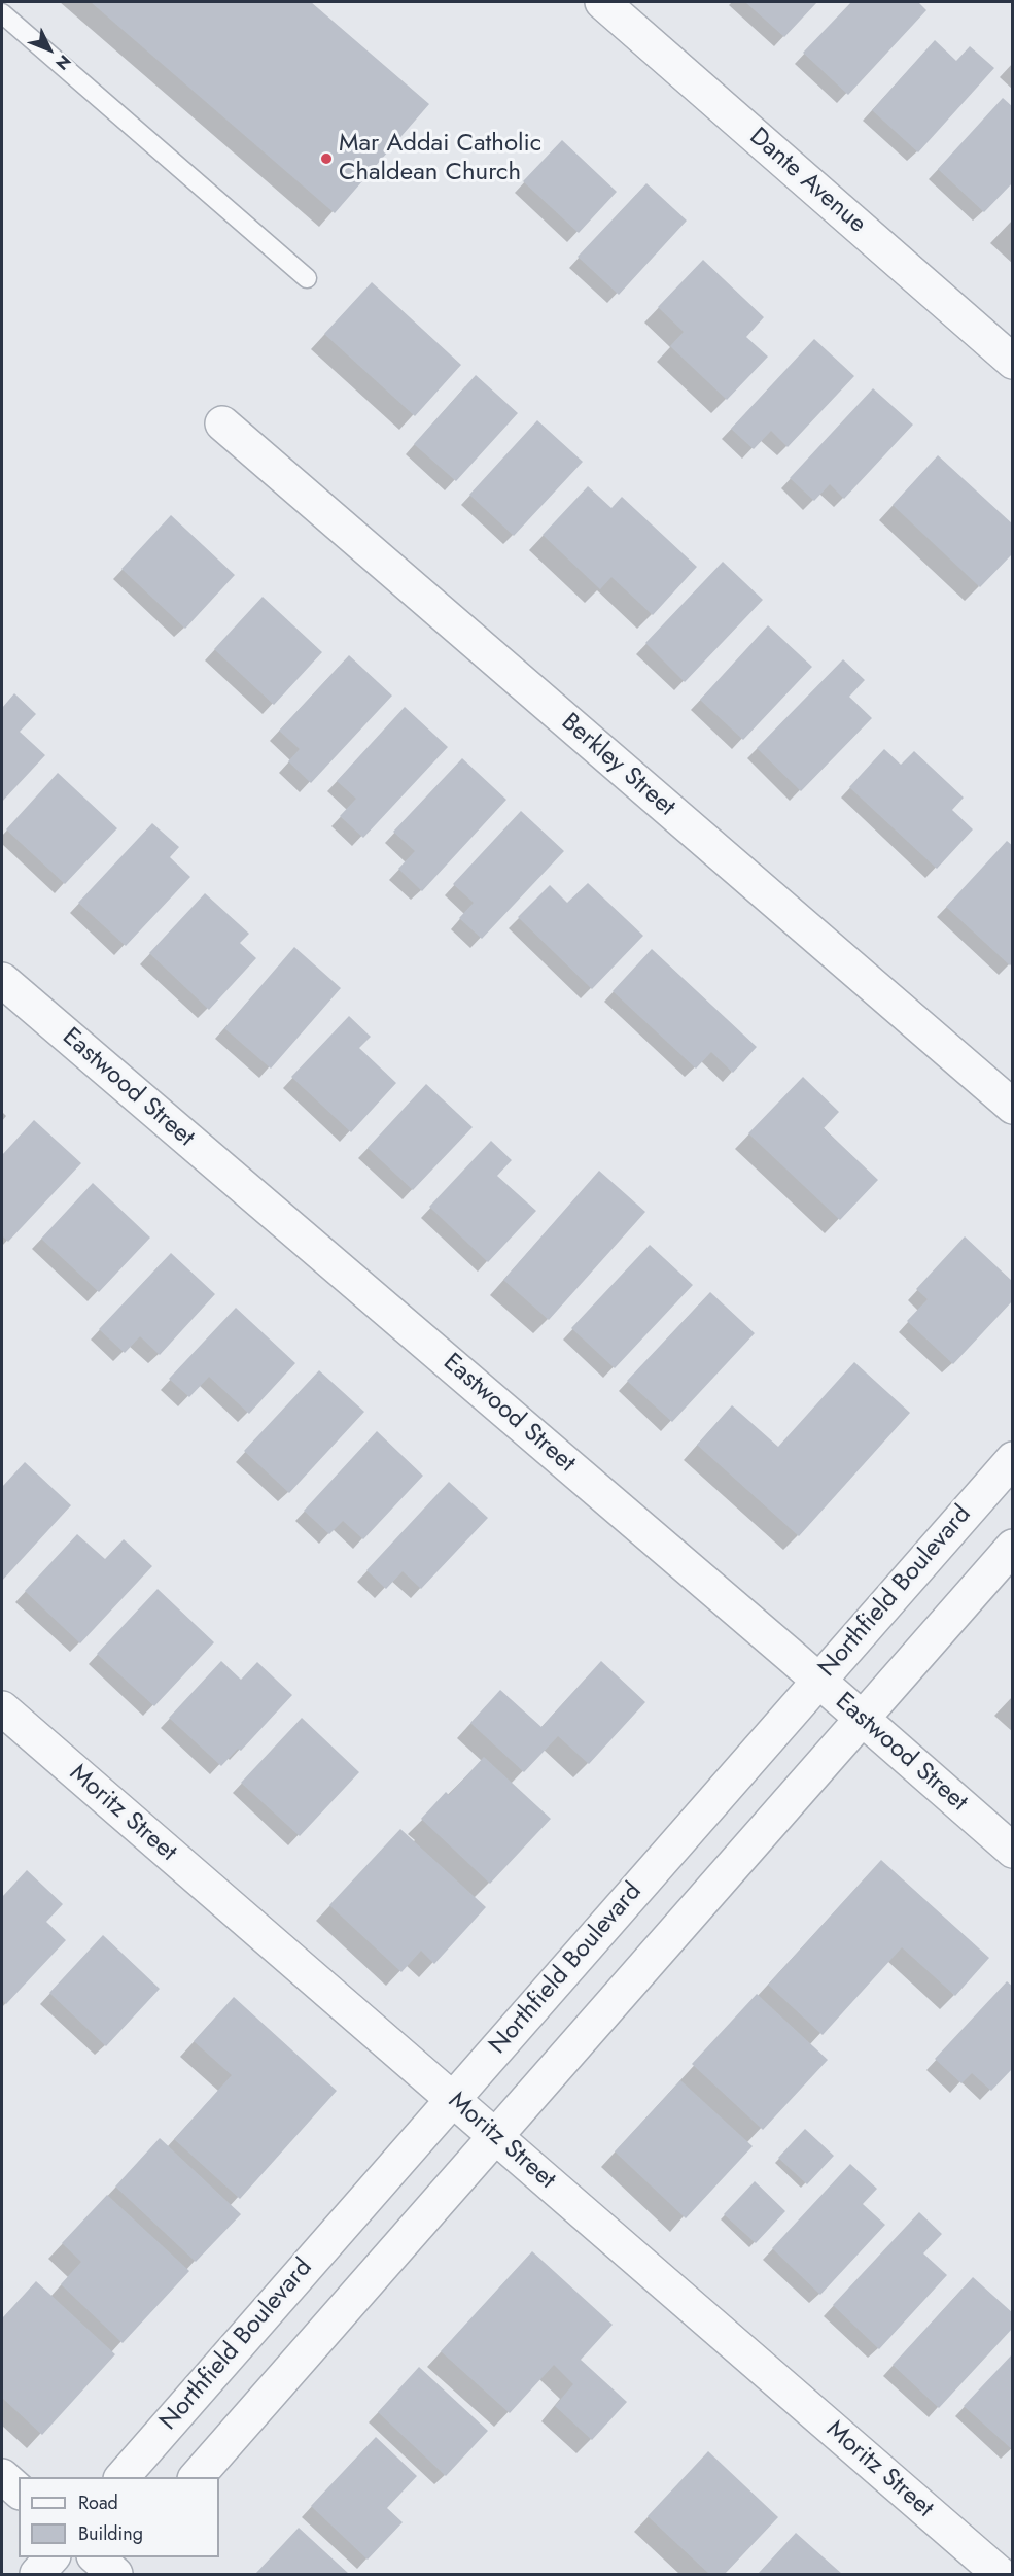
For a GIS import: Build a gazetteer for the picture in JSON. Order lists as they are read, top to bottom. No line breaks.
{"streets":{"street":["Dante Avenue","Berkley Street","Eastwood Street","Northfield Boulevard","Moritz Street"]},"crossings":[["Eastwood Street","Northfield Boulevard"],["Northfield Boulevard","Moritz Street"]],"places":["Mar Addai Catholic Chaldean Church"],"legend":["Road","Building"],"north":"bottom right"}
